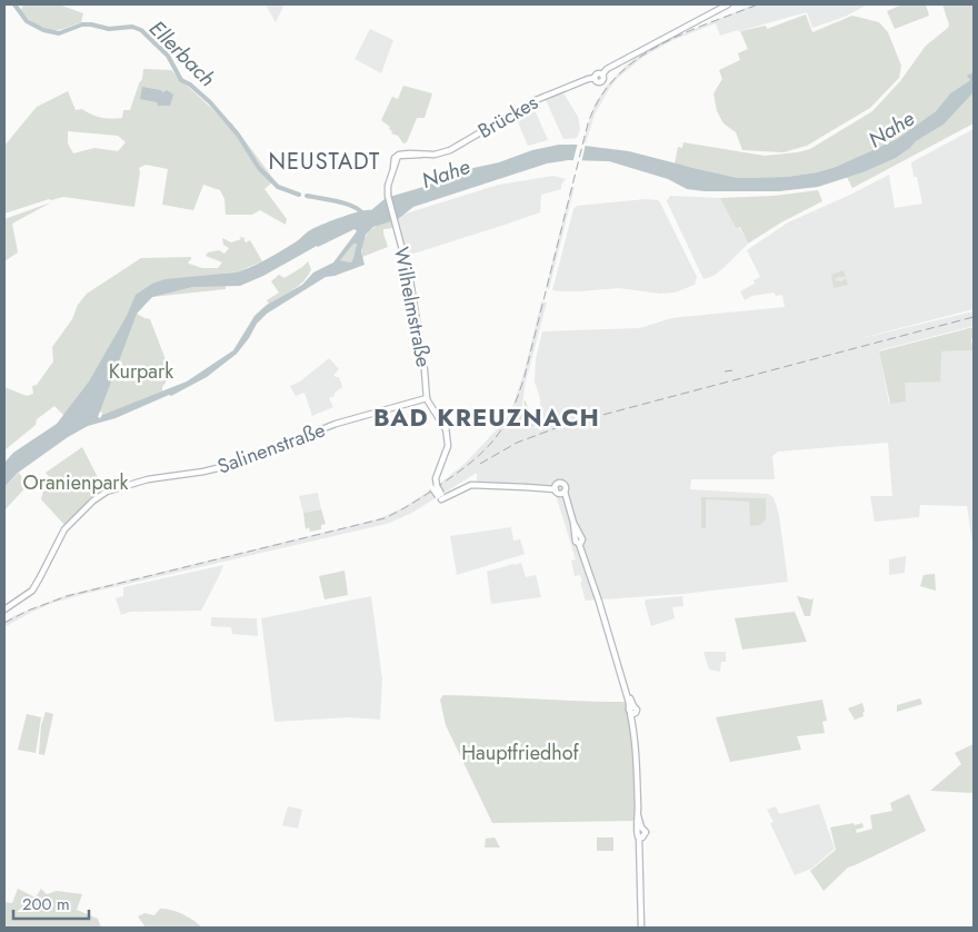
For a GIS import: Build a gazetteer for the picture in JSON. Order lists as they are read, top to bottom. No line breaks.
{"streets":{"main road":["Brückes","Wilhelmstraße","Salinenstraße"]},"crossings":[["Brückes","Wilhelmstraße"],["Wilhelmstraße","Salinenstraße"]],"districts":["NEUSTADT","BAD KREUZNACH"],"water":["Ellerbach","Nahe"],"parks":["Kurpark","Oranienpark","Hauptfriedhof"],"scale_bar":"200 m"}
